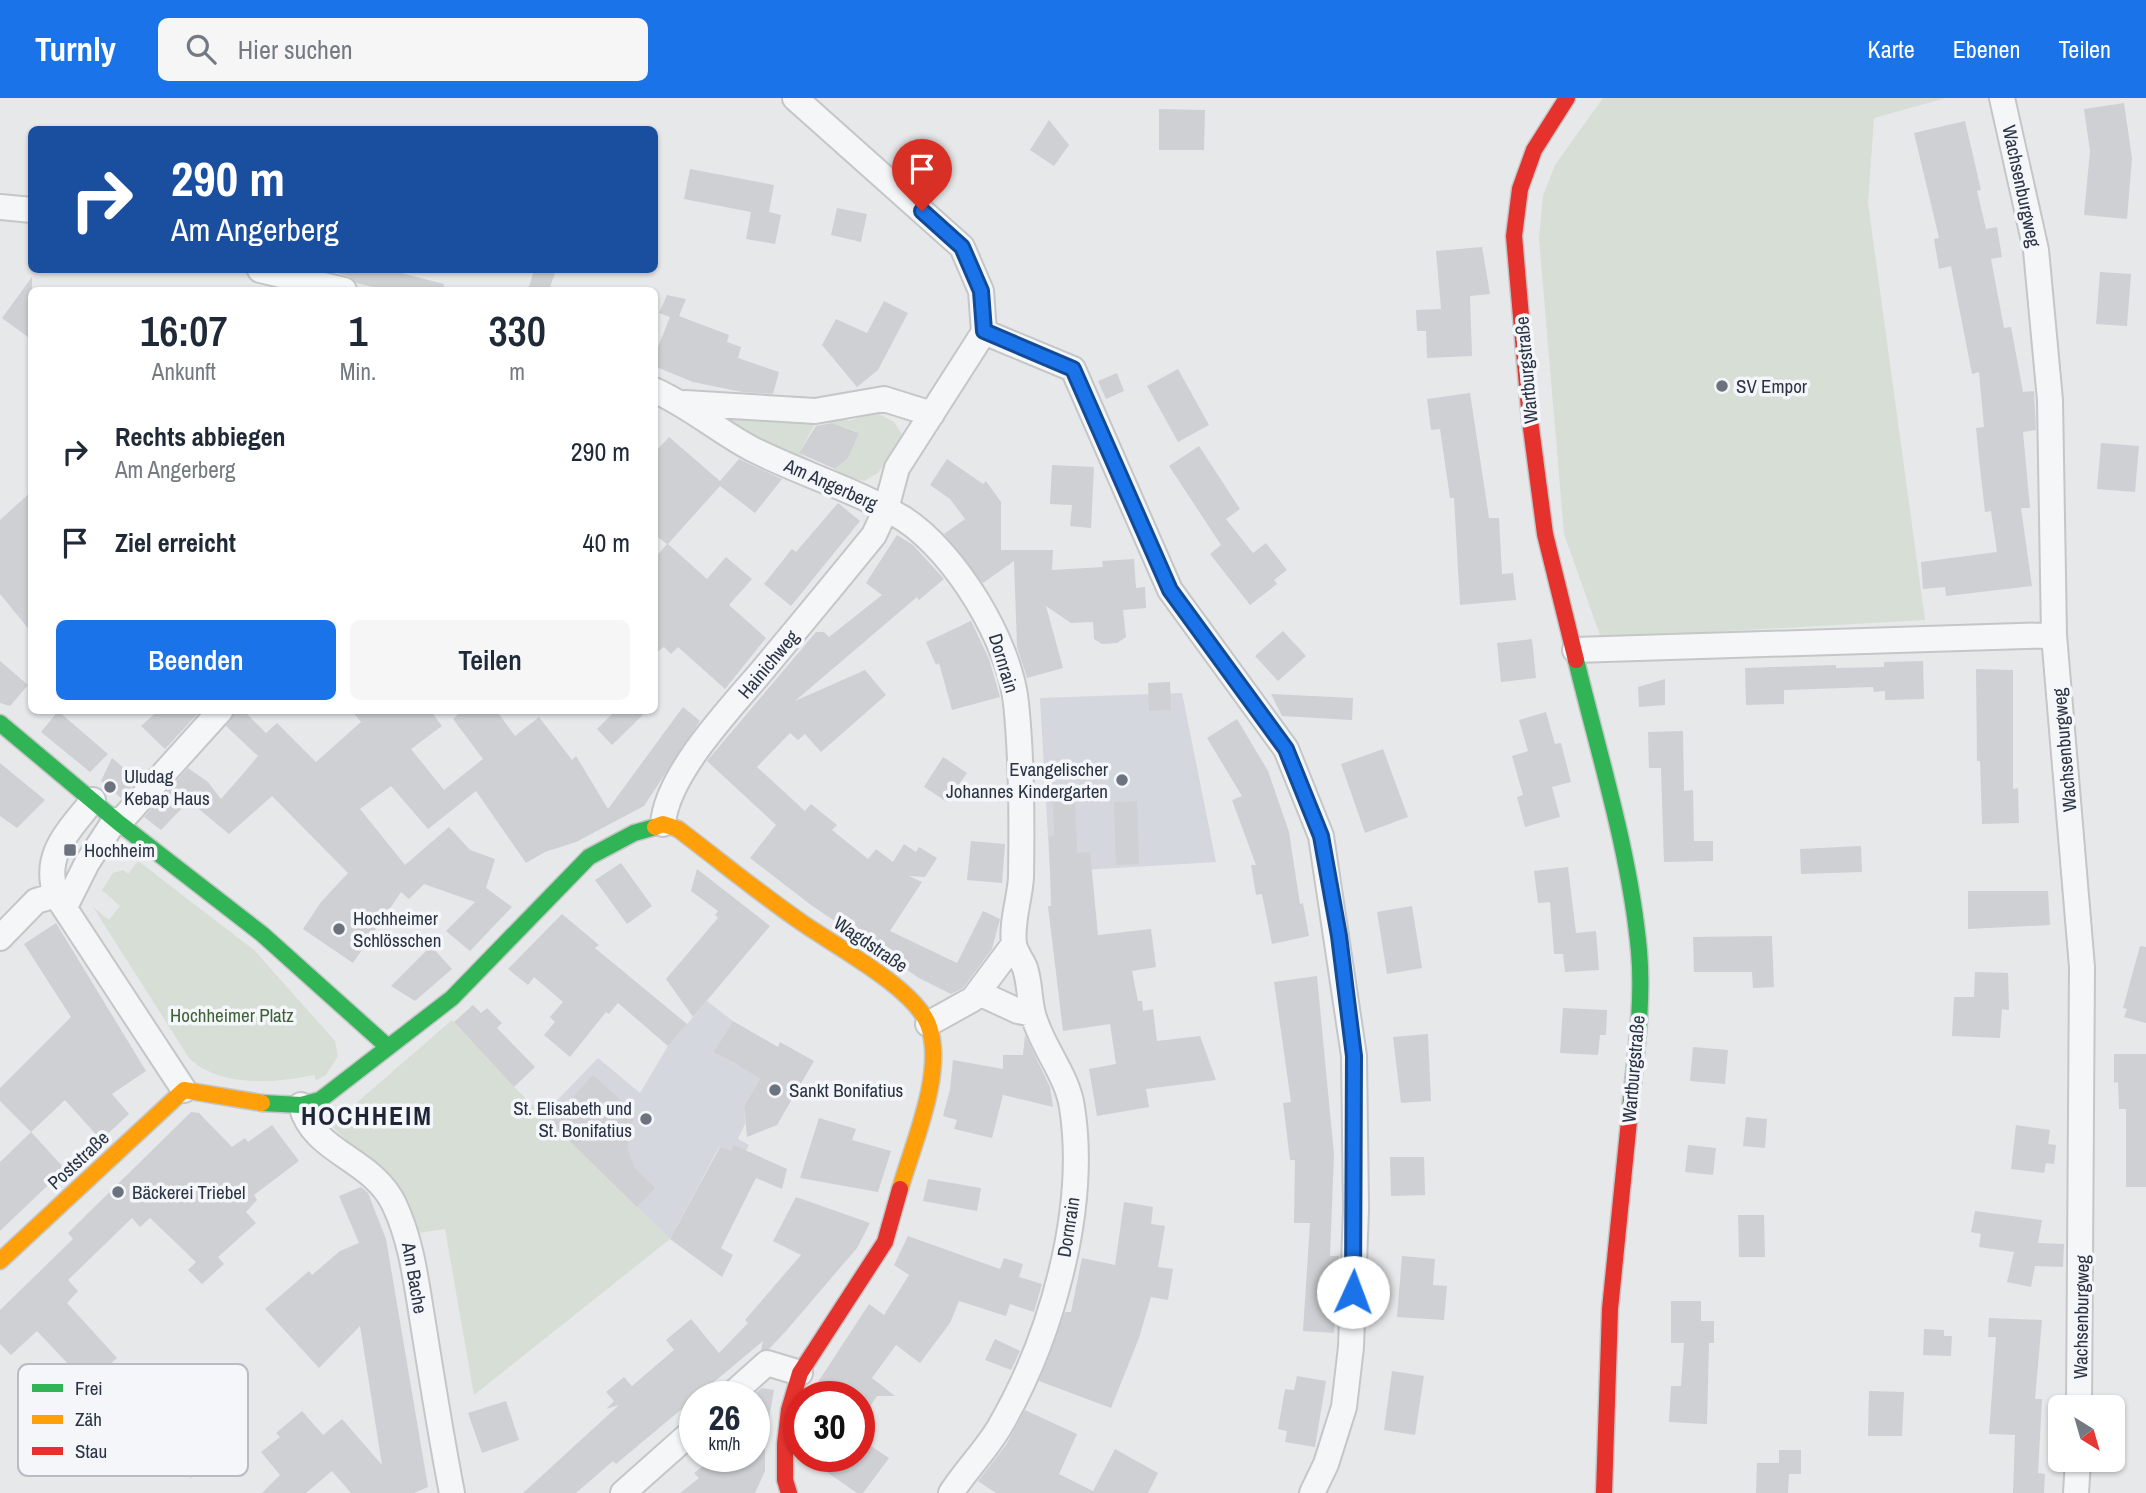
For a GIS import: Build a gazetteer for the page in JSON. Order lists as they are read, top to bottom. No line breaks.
{"streets":{"street":["Wachsenburgweg","Wartburgstraße","Am Angerberg","Dornrain","Hainichweg","Wagdstraße","Poststraße","Am Bache"]},"crossings":[["Am Angerberg","Dornrain"],["Am Angerberg","Hainichweg"],["Dornrain","Hainichweg"],["Hainichweg","Wagdstraße"]],"districts":["HOCHHEIM"],"parks":["Hochheimer Platz"],"places":{"other":["SV Empor","Evangelischer Johannes Kindergarten","Uludag Kebap Haus","Hochheimer Schlösschen","Sankt Bonifatius","St. Elisabeth und St. Bonifatius","Bäckerei Triebel"],"transit":["Hochheim"]},"legend":["Frei","Zäh","Stau"],"north":"bottom right","page":{"header":"Turnly","search":"Hier suchen","nav":["Karte","Ebenen","Teilen"],"turn":["290 m","Am Angerberg"],"eta":["16:07","Ankunft","1","Min.","330","m"],"list":[{"name":"Rechts abbiegen","note":"Am Angerberg","value":"290 m"},{"name":"Ziel erreicht","value":"40 m"}],"buttons":["Beenden","Teilen"],"speed":"26 km/h","limit":"30"}}
